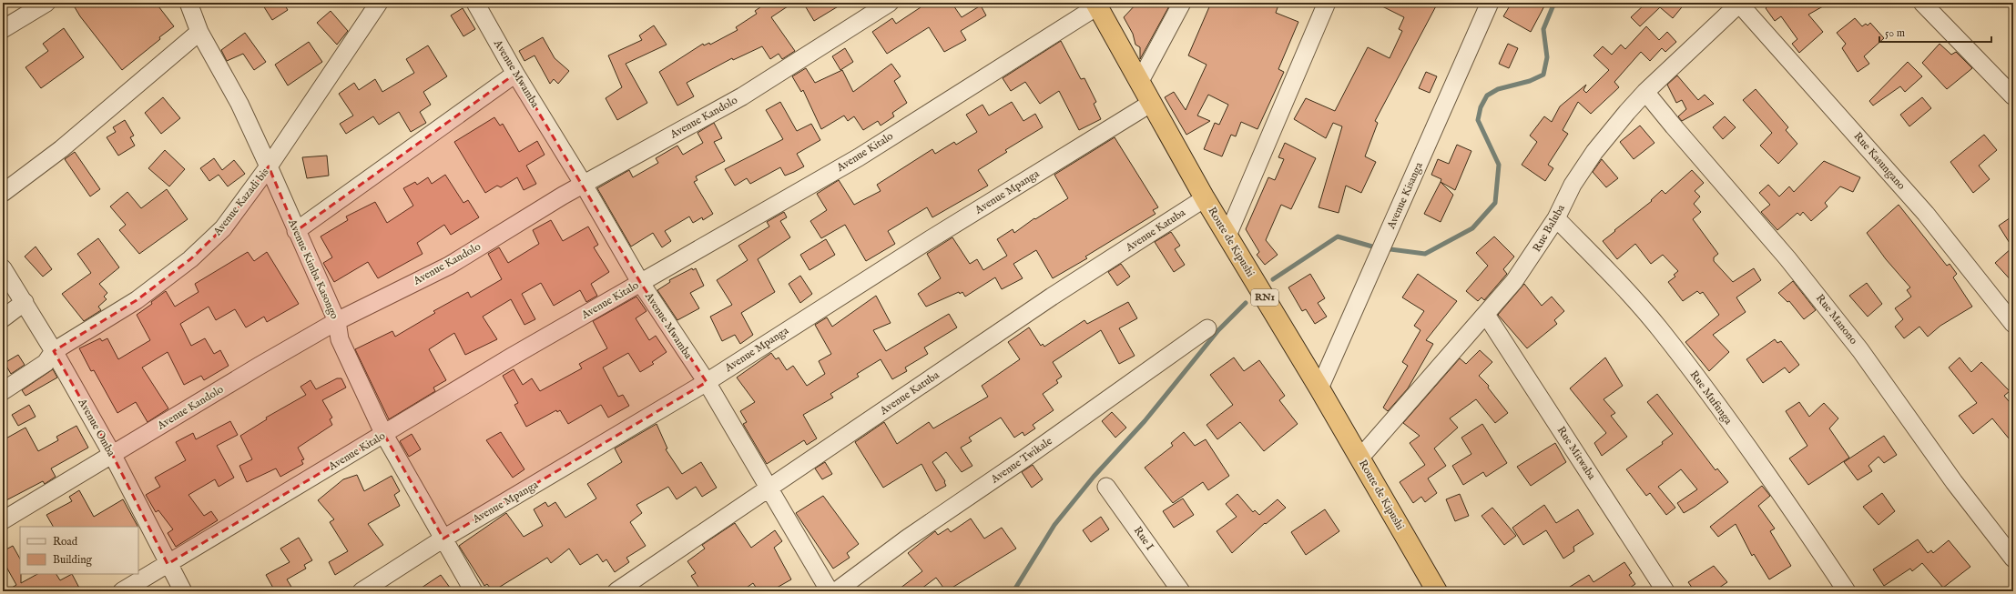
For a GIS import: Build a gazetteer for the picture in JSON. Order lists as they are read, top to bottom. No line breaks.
{"streets":{"highway":["Route de Kipushi","RN1"],"street":["Avenue Mwamba","Avenue Kandolo","Avenue Kitalo","Rue Kasungano","Avenue Mpanga","Avenue Kisanga","Avenue Kazadi bis","Rue Baluba","Avenue Katuba","Avenue Kimba Kasongo","Rue Manono","Rue Mufunga","Avenue Omba","Rue Mitwaba","Avenue Twikale","Rue I"]},"crossings":[["Avenue Mwamba","Avenue Kandolo"],["Avenue Mwamba","Avenue Kitalo"],["Avenue Mwamba","Avenue Mpanga"],["Avenue Mwamba","Avenue Katuba"],["Avenue Kandolo","Avenue Kimba Kasongo"],["Avenue Kandolo","Avenue Omba"],["Avenue Kitalo","Route de Kipushi"],["Avenue Kitalo","Avenue Kimba Kasongo"],["Avenue Kitalo","Avenue Omba"],["Rue Kasungano","Rue Baluba"],["Avenue Mpanga","Route de Kipushi"],["Avenue Mpanga","Avenue Kimba Kasongo"],["Avenue Kisanga","Route de Kipushi"],["Avenue Kazadi bis","Avenue Kimba Kasongo"],["Avenue Kazadi bis","Avenue Omba"],["Rue Baluba","Route de Kipushi"],["Rue Baluba","Rue Manono"],["Rue Baluba","Rue Mufunga"],["Rue Baluba","Rue Mitwaba"],["Avenue Katuba","Route de Kipushi"]],"legend":["Road","Building"],"scale_bar":"50 m"}
